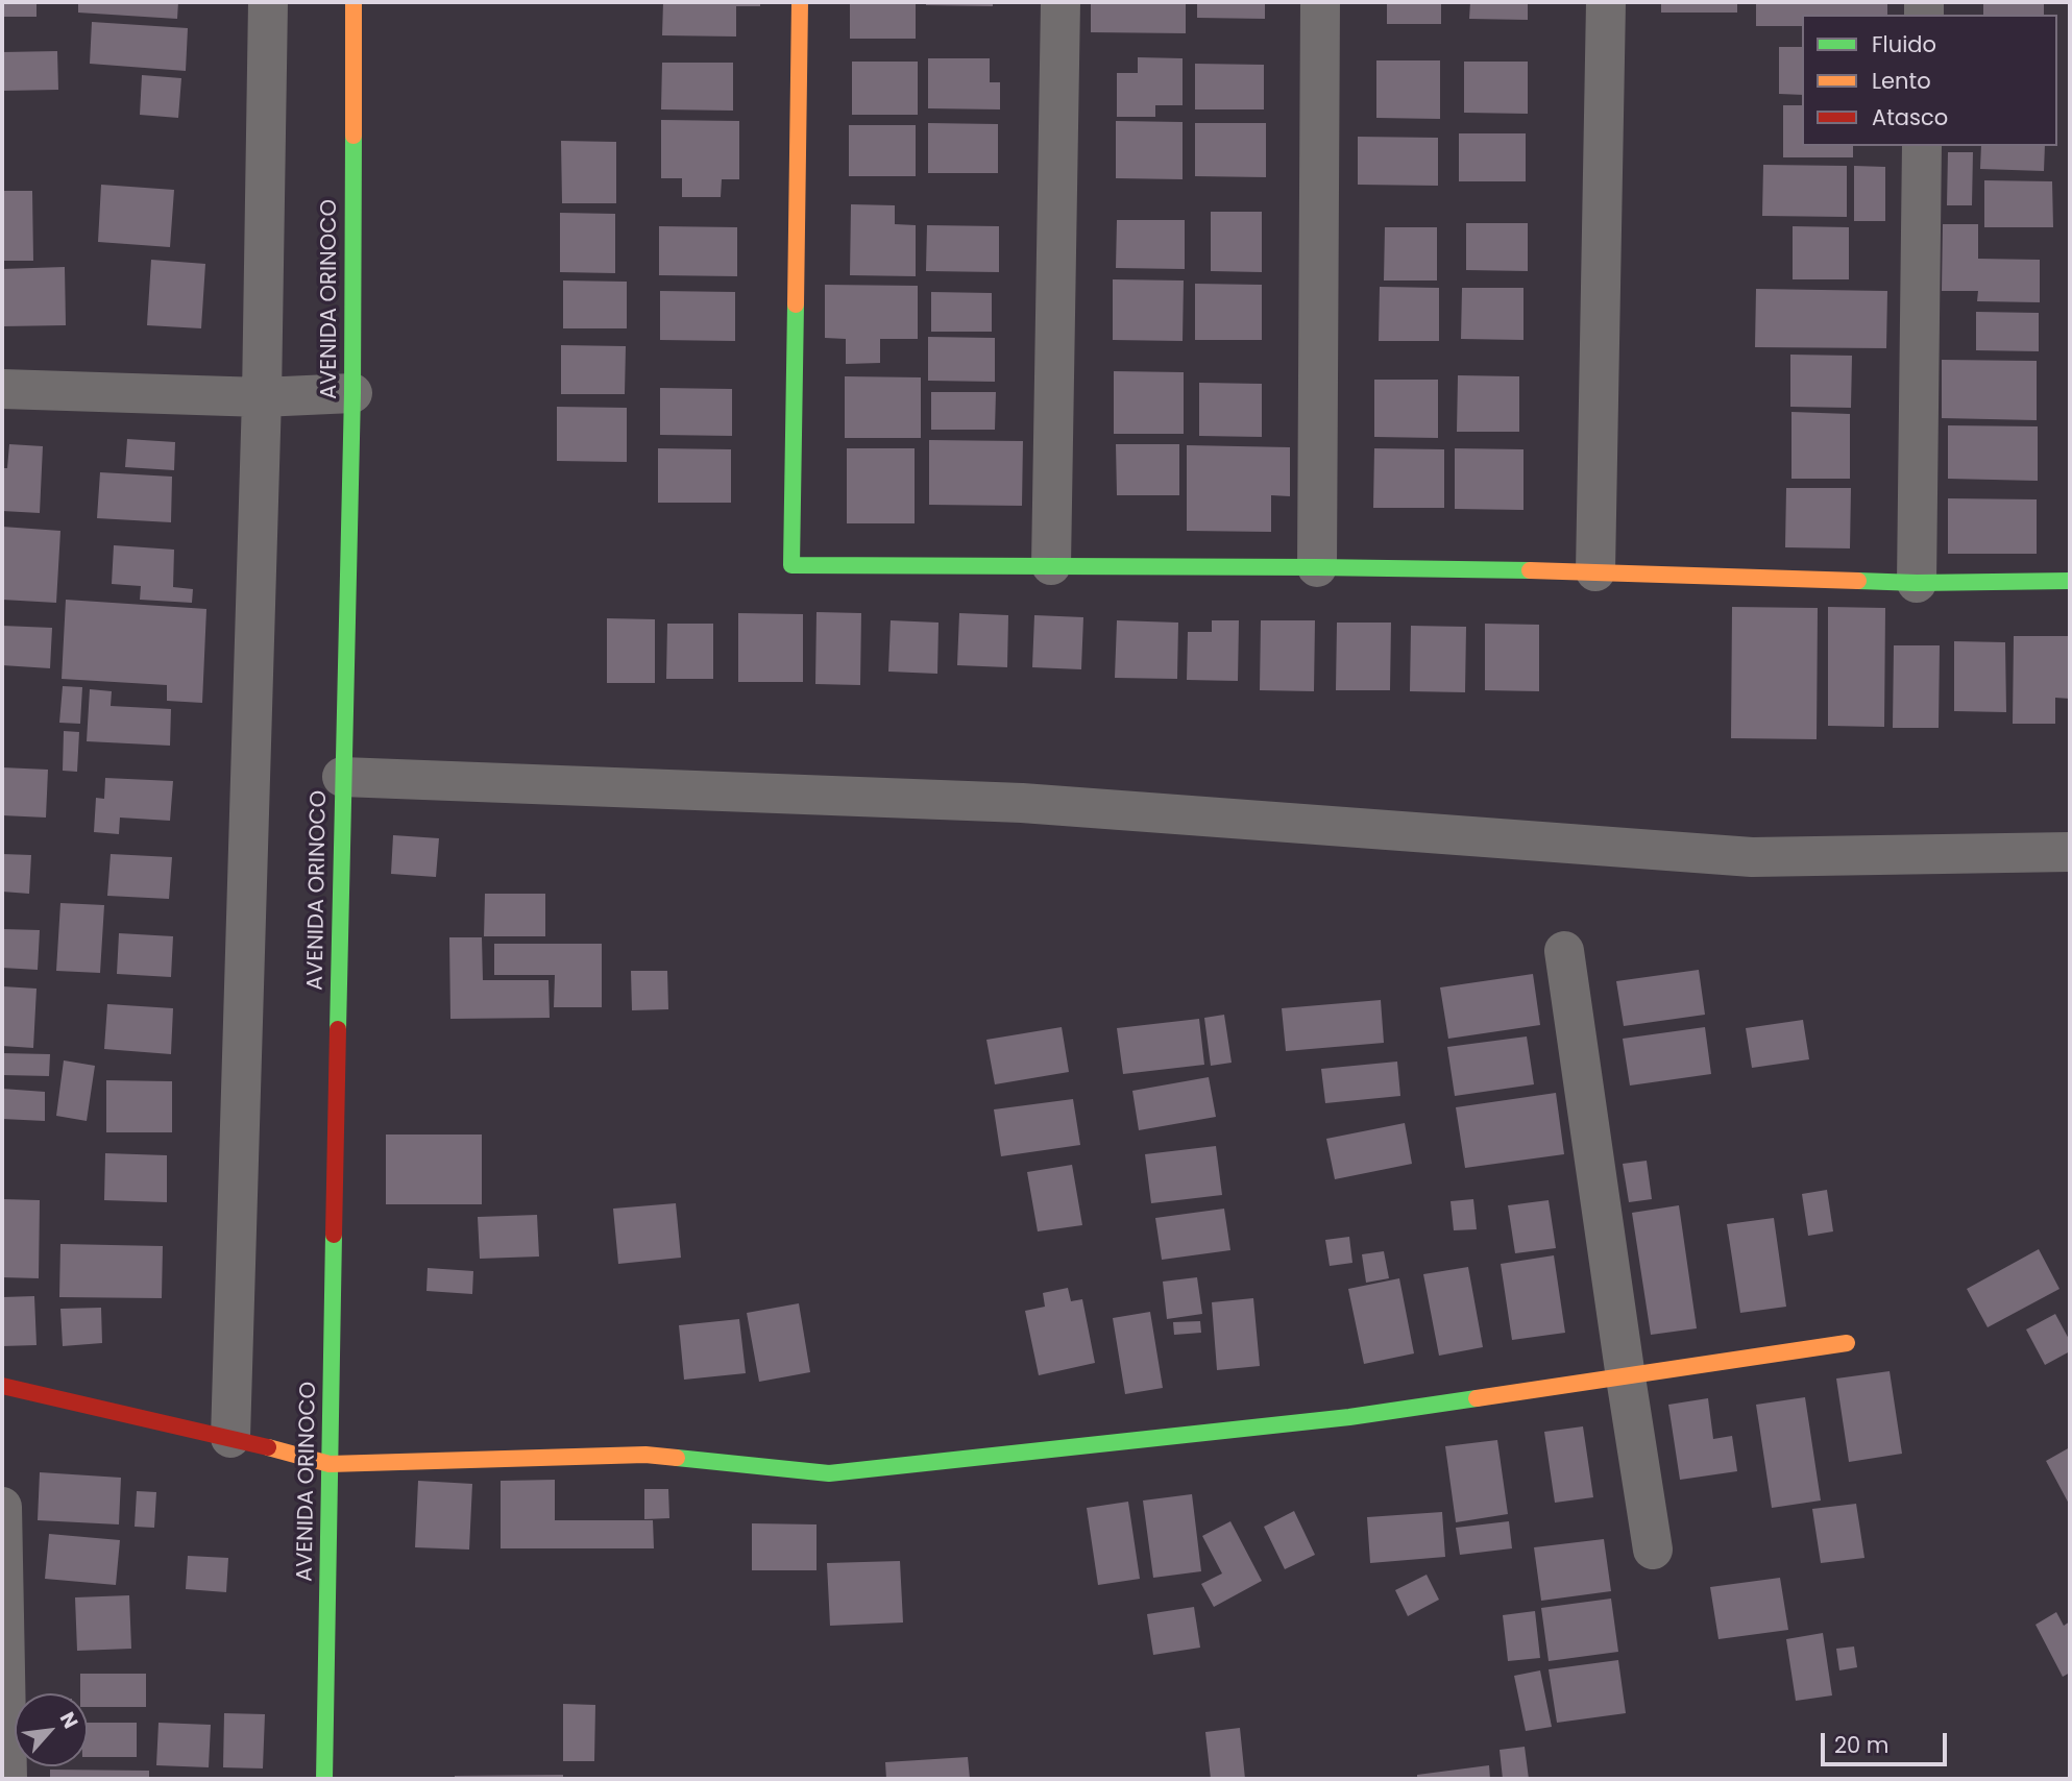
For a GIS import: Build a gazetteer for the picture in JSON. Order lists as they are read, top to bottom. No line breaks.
{"streets":{"street":["AVENIDA ORINOCO"]},"legend":["Fluido","Lento","Atasco"],"scale_bar":"20 m","north":"top right"}
